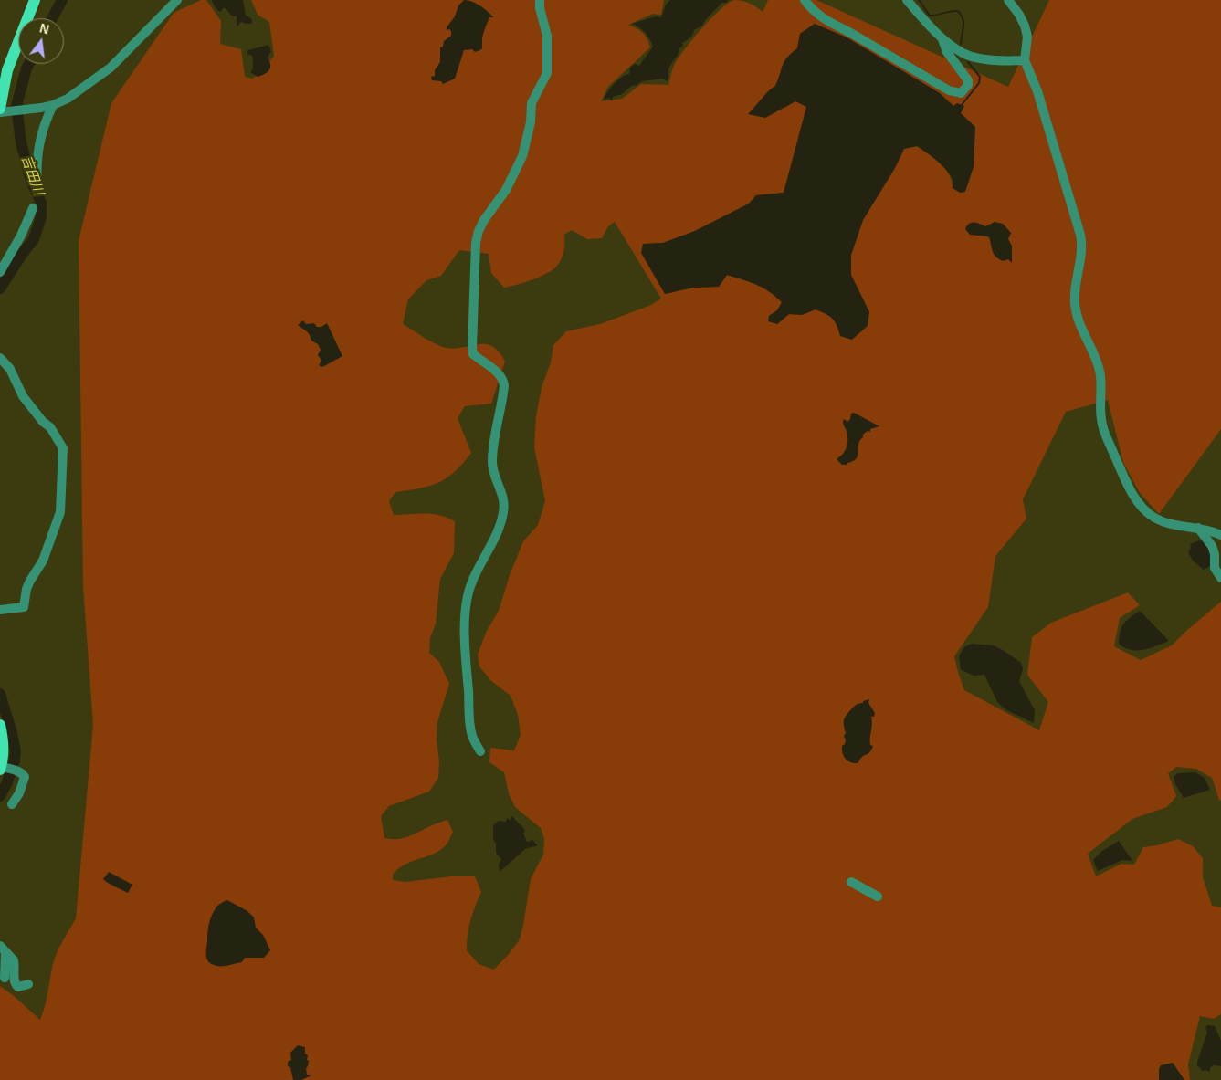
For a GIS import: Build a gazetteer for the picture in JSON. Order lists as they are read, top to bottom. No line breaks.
{"water":["吉田川"],"north":"top"}
